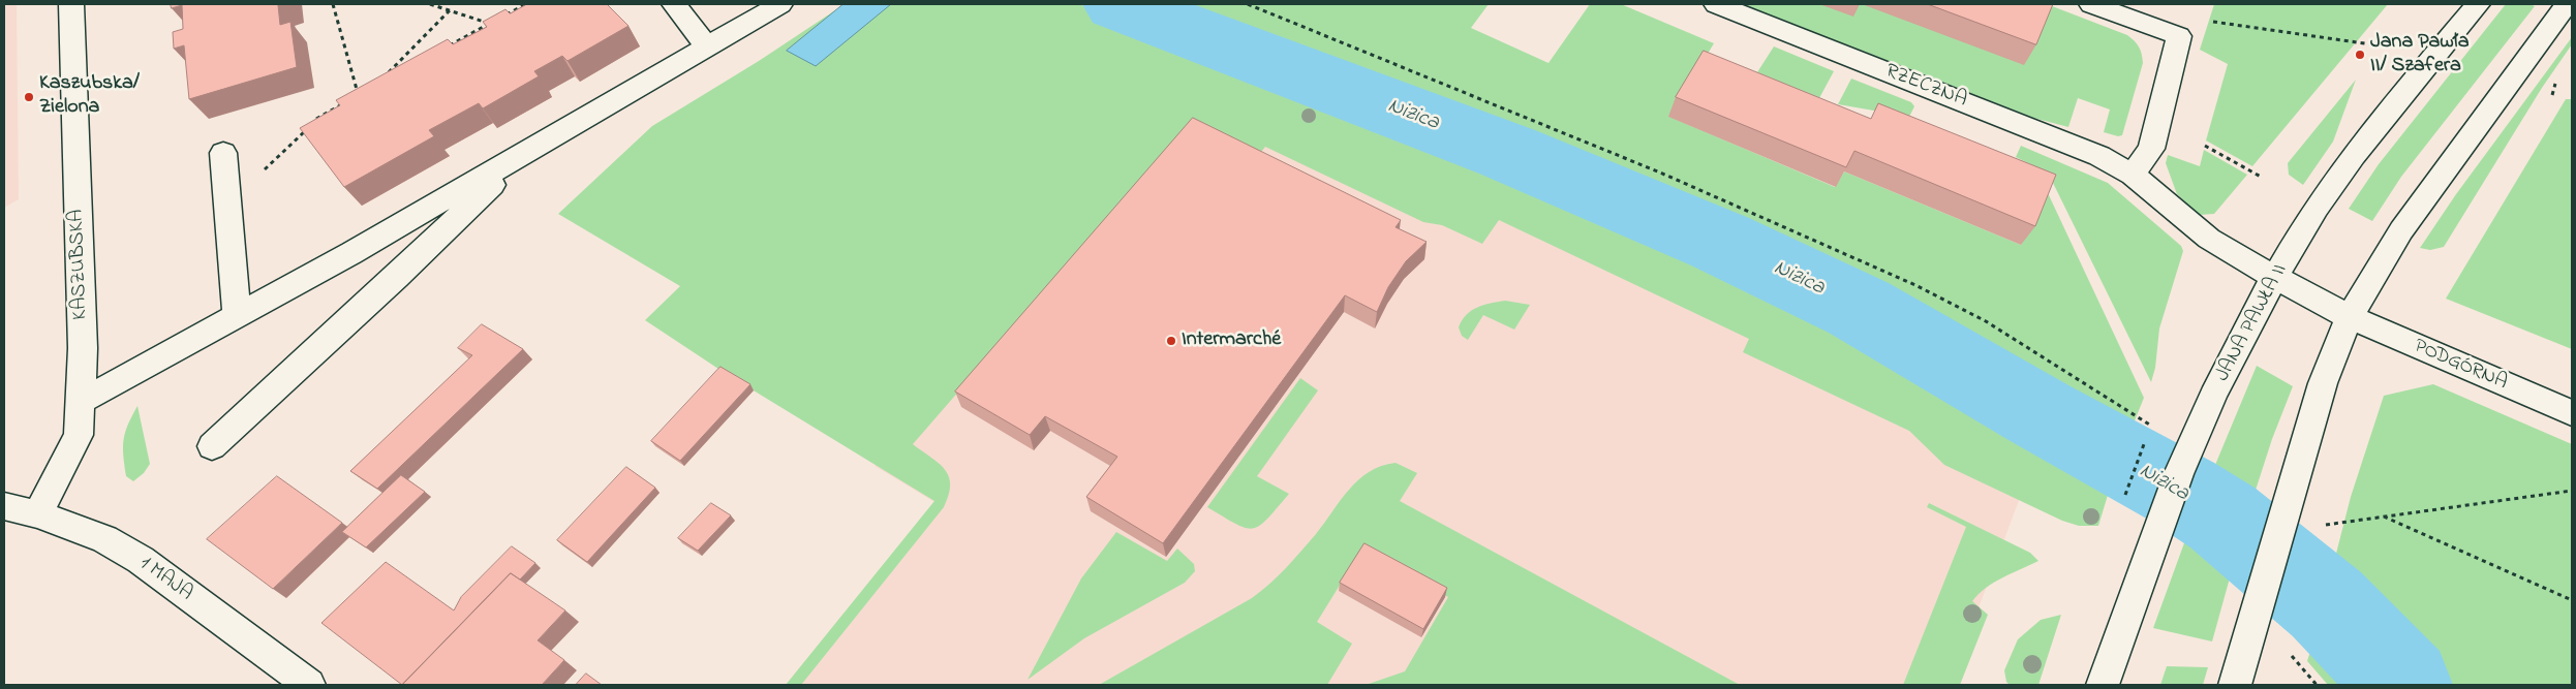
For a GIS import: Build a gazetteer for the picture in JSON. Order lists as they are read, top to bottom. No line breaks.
{"streets":{"street":["RZECZNA","KASZUBSKA","JANA PAWŁA II","PODGÓRNA","1 MAJA"]},"crossings":[["RZECZNA","JANA PAWŁA II"],["RZECZNA","PODGÓRNA"],["KASZUBSKA","1 MAJA"]],"water":["Nizica"],"places":["Jana Pawła II/ Szafera","Kaszubska/ Zielona","Intermarché"]}
